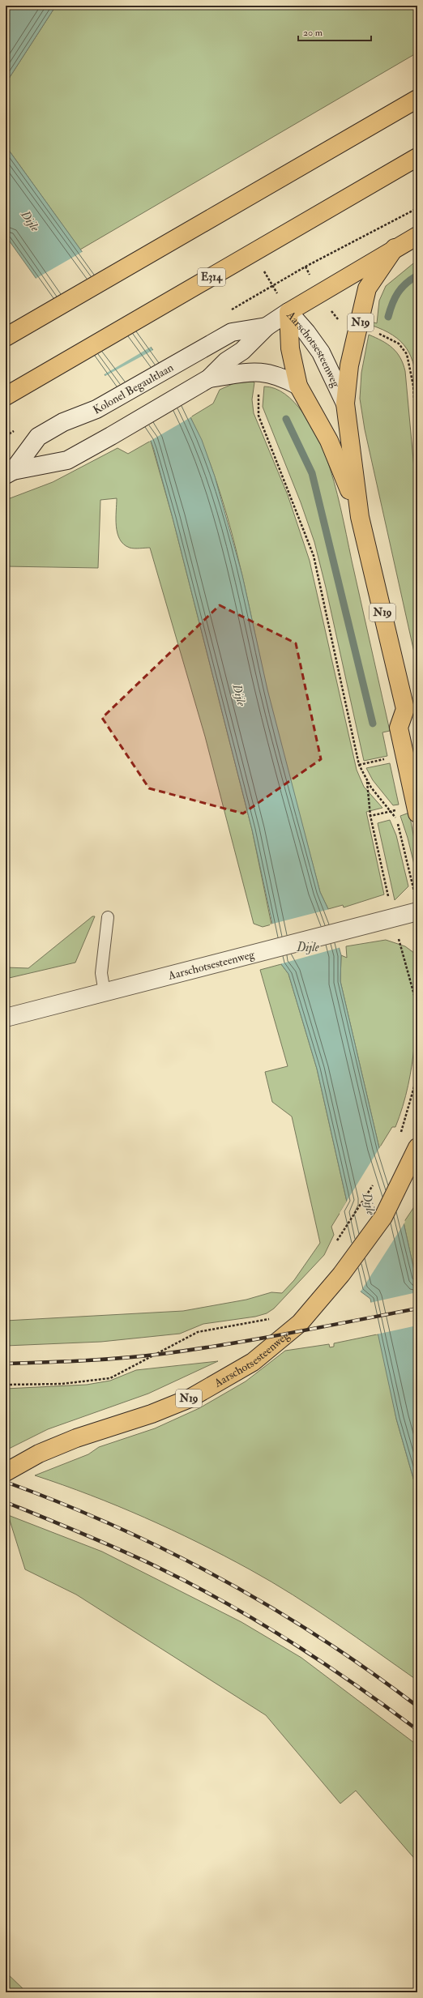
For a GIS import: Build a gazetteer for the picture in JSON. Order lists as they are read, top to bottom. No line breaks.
{"streets":{"main road":["E314","N19","Aarschotsesteenweg"],"street":["Kolonel Begaultlaan"]},"crossings":[["N19","Aarschotsesteenweg"],["N19","Kolonel Begaultlaan"],["Aarschotsesteenweg","Kolonel Begaultlaan"]],"water":["Dijle"],"scale_bar":"20 m"}
